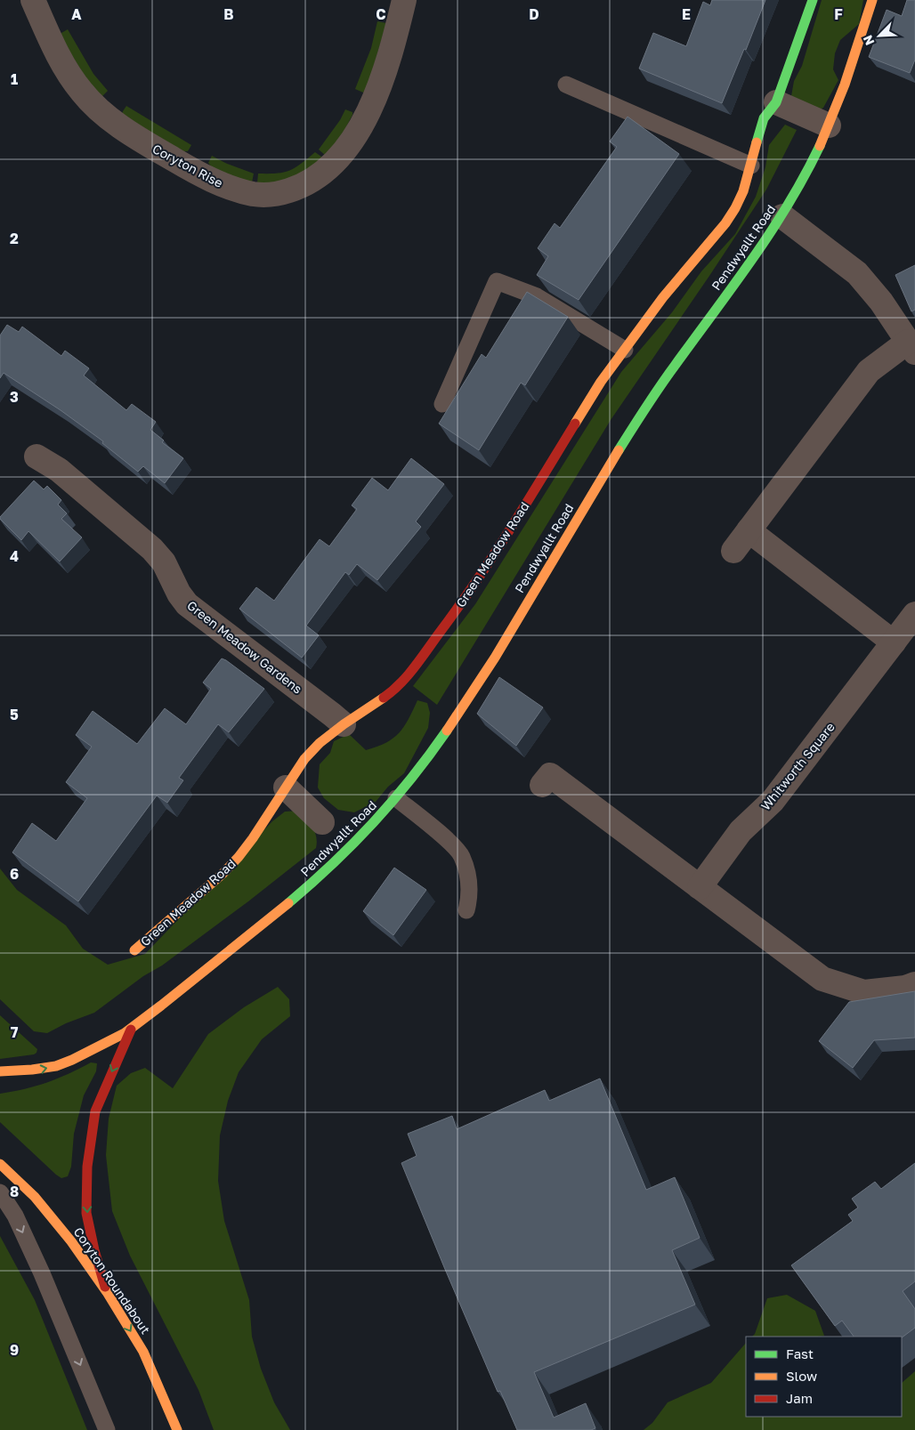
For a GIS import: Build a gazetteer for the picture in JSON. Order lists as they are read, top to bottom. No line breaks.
{"streets":{"main road":["Pendwyallt Road","Green Meadow Road","Coryton Roundabout"],"street":["Coryton Rise","Green Meadow Gardens","Whitworth Square"]},"crossings":[["Pendwyallt Road","Coryton Roundabout"],["Green Meadow Road","Green Meadow Gardens"]],"one_way":["Coryton Roundabout"],"legend":["Fast","Slow","Jam"],"north":"bottom left","grid":{"columns":["A","B","C","D","E","F"],"rows":["1","2","3","4","5","6","7","8","9"]}}
